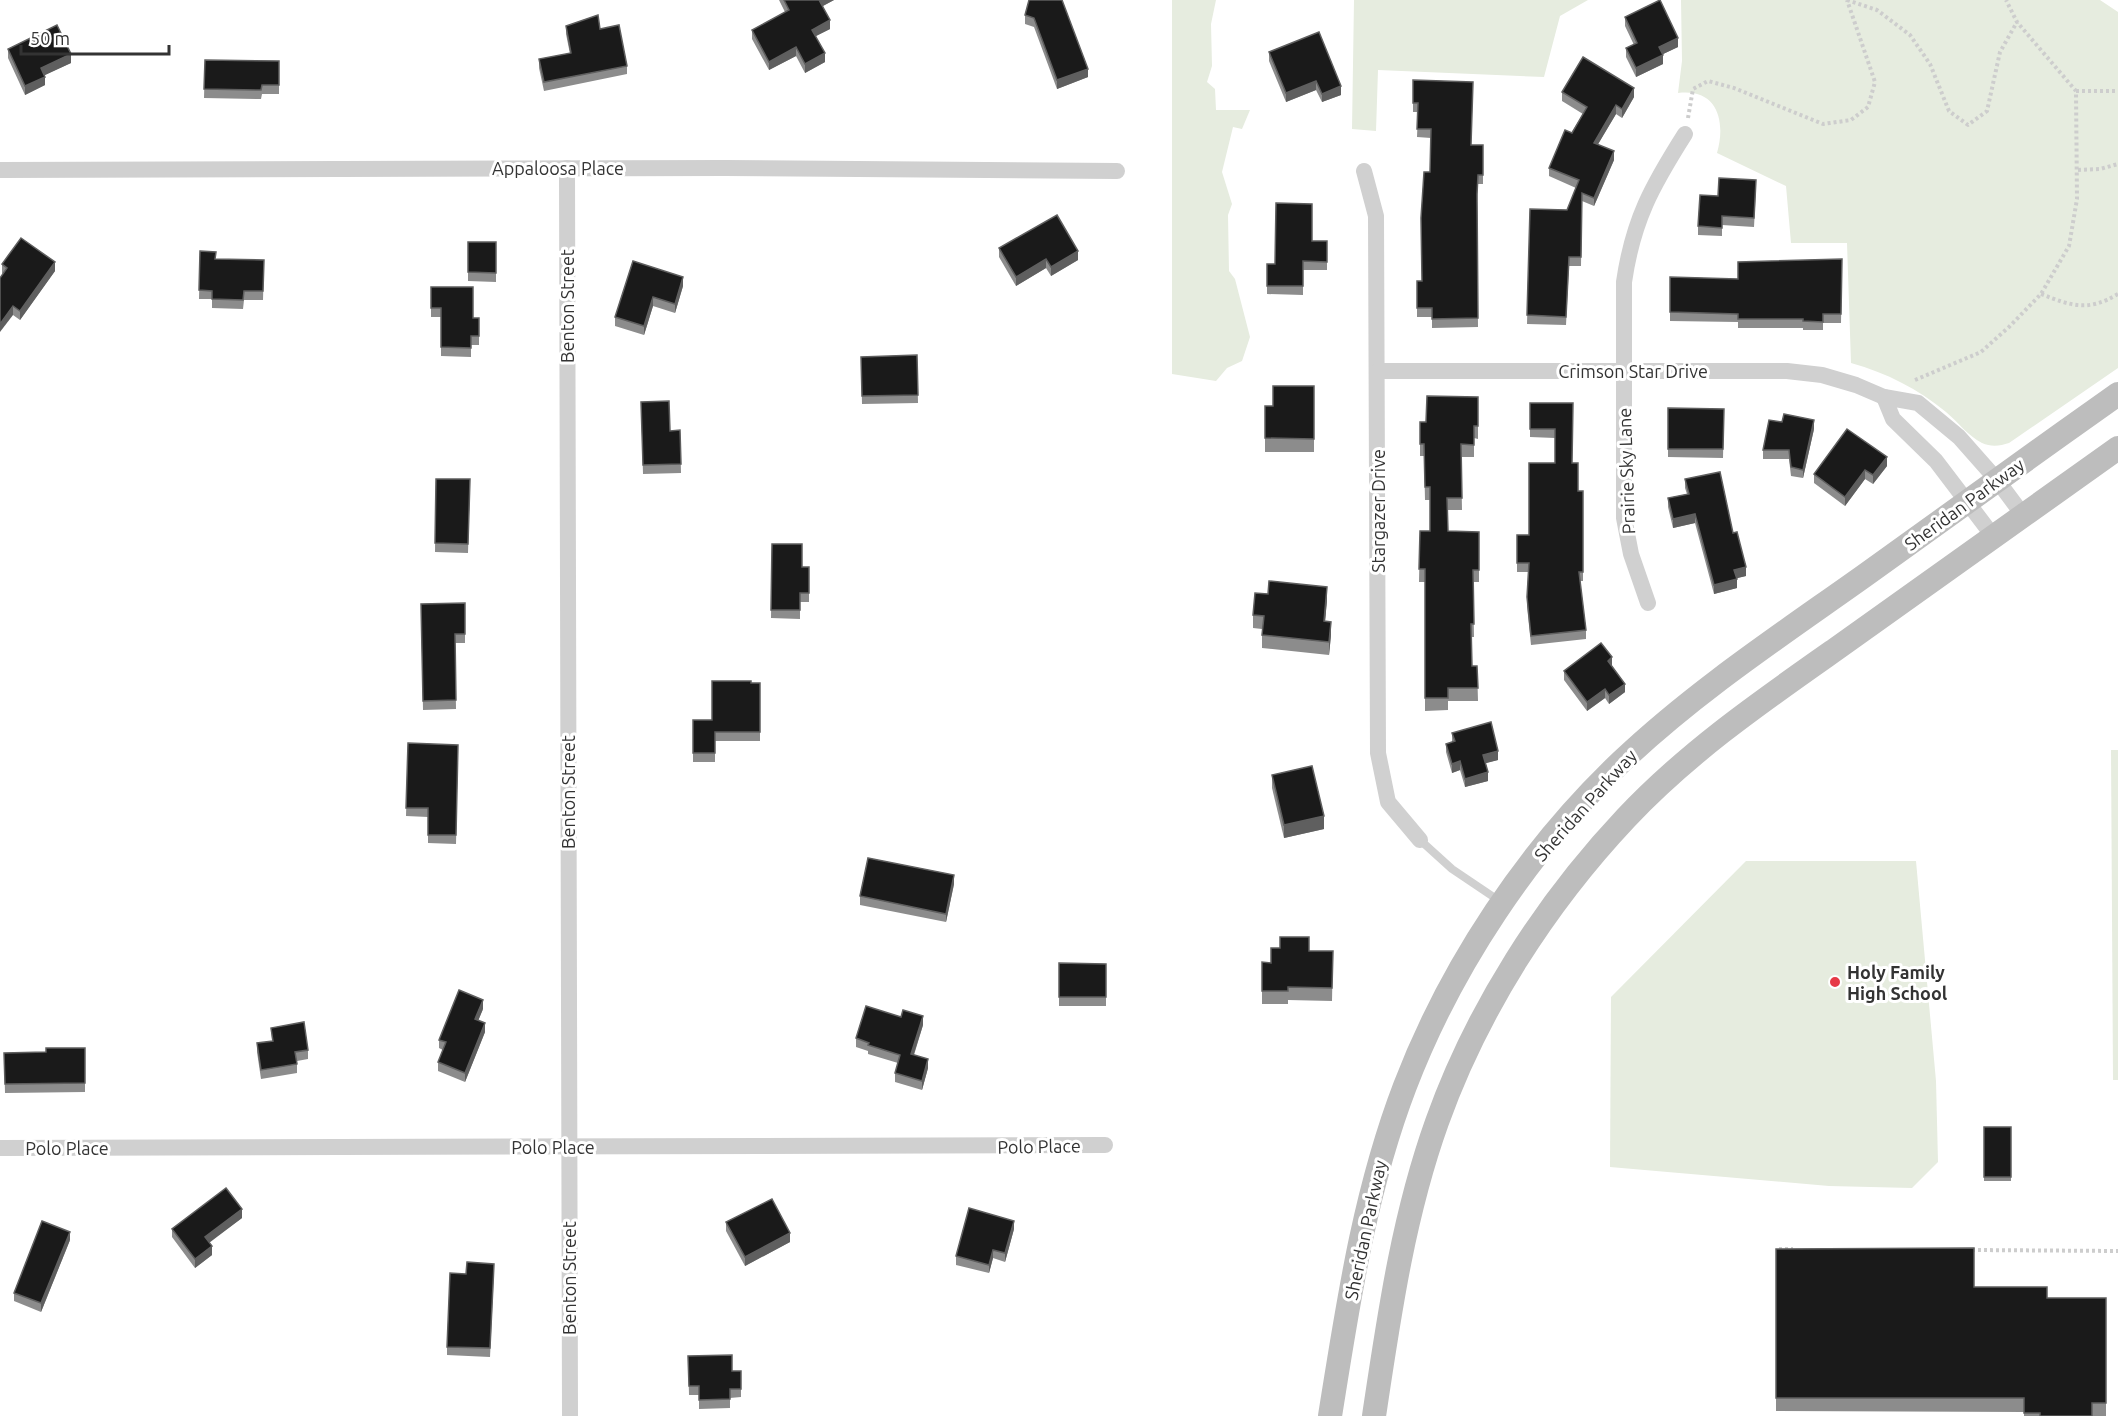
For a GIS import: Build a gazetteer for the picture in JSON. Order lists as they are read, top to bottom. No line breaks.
{"streets":{"main road":["Sheridan Parkway"],"street":["Appaloosa Place","Benton Street","Crimson Star Drive","Prairie Sky Lane","Stargazer Drive","Polo Place"]},"crossings":[["Appaloosa Place","Benton Street"],["Benton Street","Polo Place"],["Crimson Star Drive","Prairie Sky Lane"],["Crimson Star Drive","Sheridan Parkway"],["Crimson Star Drive","Stargazer Drive"]],"places":["Holy Family High School"],"scale_bar":"50 m"}
